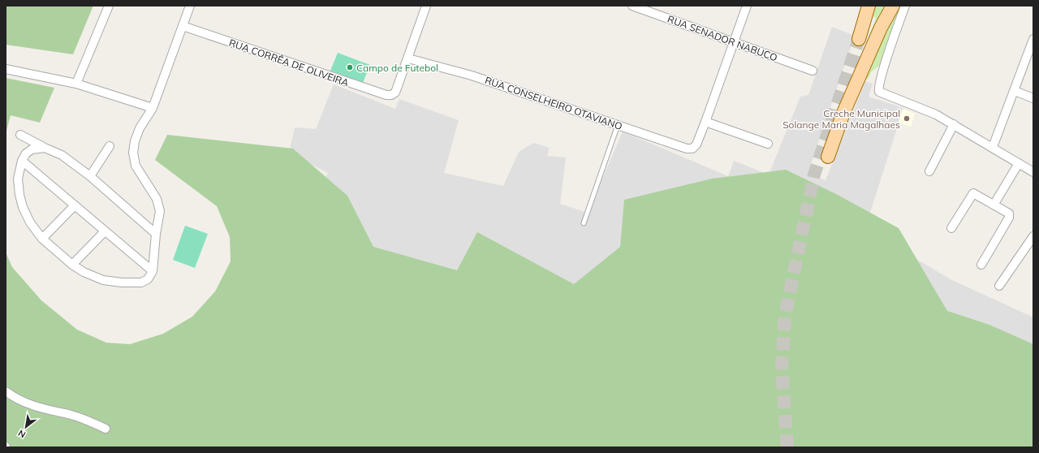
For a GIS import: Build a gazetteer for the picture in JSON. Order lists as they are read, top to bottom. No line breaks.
{"streets":{"street":["RUA SENADOR NABUCO","RUA CORRÊA DE OLIVEIRA","RUA CONSELHEIRO OTAVIANO"]},"crossings":[["RUA CORRÊA DE OLIVEIRA","RUA CONSELHEIRO OTAVIANO"]],"places":["Campo de Futebol","Creche Municipal Solange Maria Magalhaes"],"north":"bottom left"}
